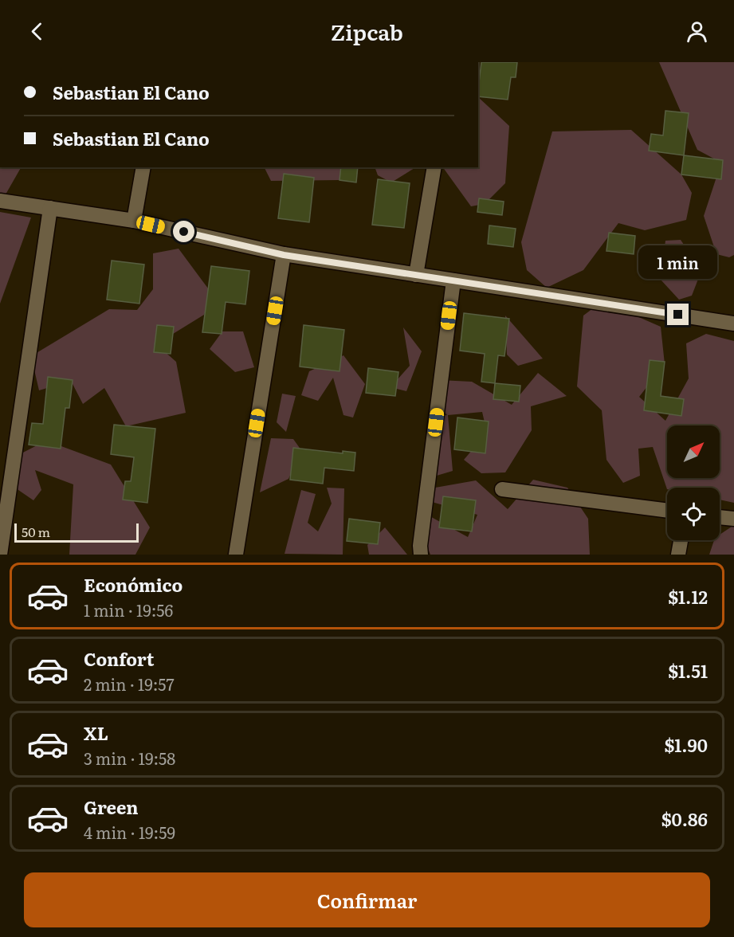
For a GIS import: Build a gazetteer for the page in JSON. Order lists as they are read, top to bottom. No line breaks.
{"scale_bar":"50 m","north":"top right","page":{"header":"Zipcab","banner":["Sebastian El Cano","Sebastian El Cano"],"bubble":"1 min","scale":"50 m","list":[{"name":"Económico","note":"1 min · 19:56","value":"$1.12"},{"name":"Confort","note":"2 min · 19:57","value":"$1.51"},{"name":"XL","note":"3 min · 19:58","value":"$1.90"},{"name":"Green","note":"4 min · 19:59","value":"$0.86"}],"buttons":"Confirmar"}}
